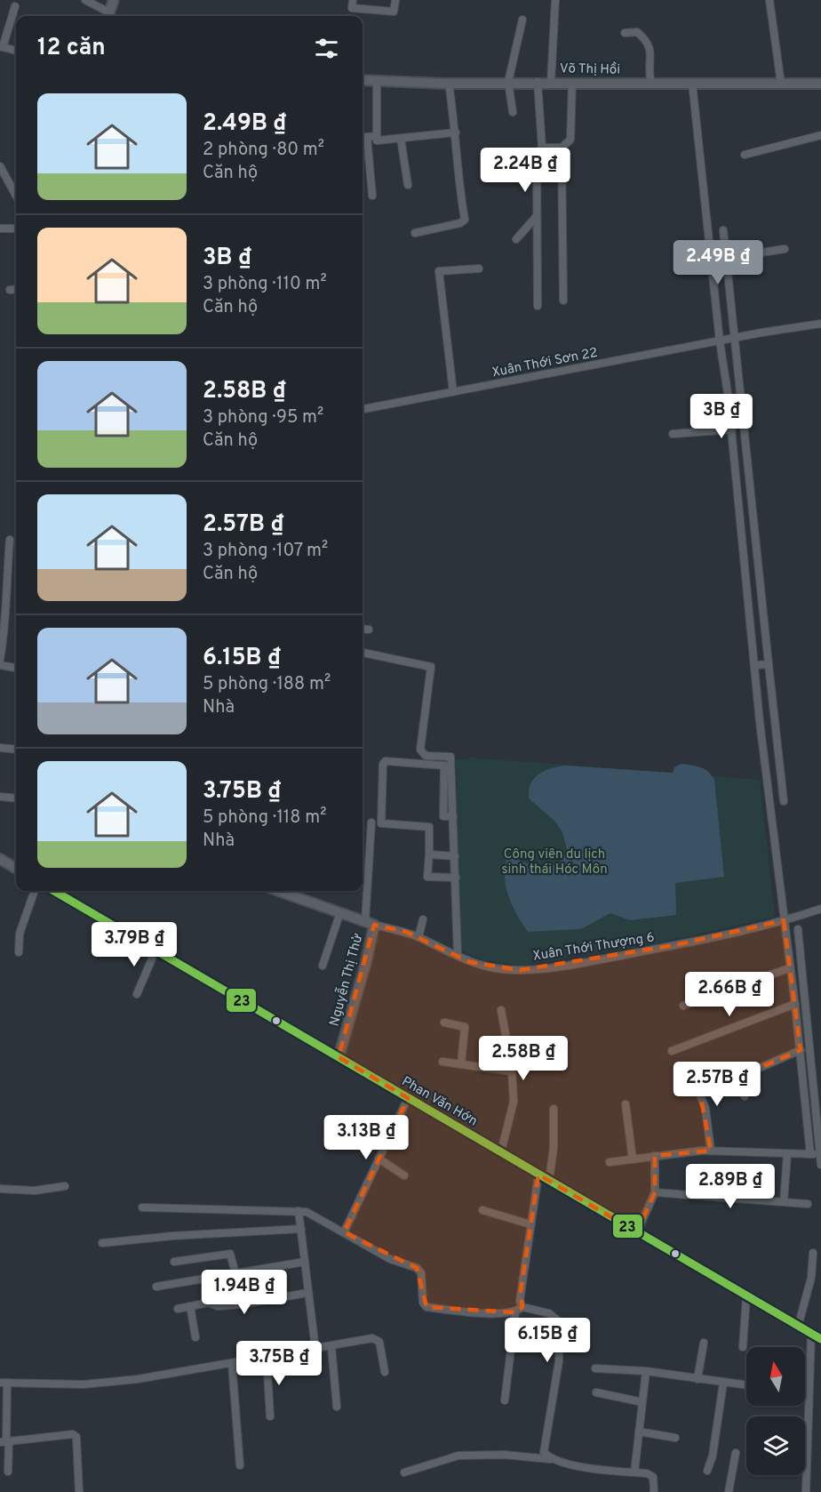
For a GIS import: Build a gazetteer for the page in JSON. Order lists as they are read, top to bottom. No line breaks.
{"streets":{"main road":["Võ Thị Hồi","Nguyễn Thị Thử","Phan Văn Hớn"],"street":["Xuân Thới Sơn 22","Xuân Thới Thượng 6"]},"crossings":[["Xuân Thới Thượng 6","Nguyễn Thị Thử"],["Nguyễn Thị Thử","Phan Văn Hớn"]],"parks":["Công viên du lịch sinh thái Hóc Môn"],"lines":["transit line 23"],"north":"top","page":{"heading":"12 căn","list":[{"name":"2.49B ₫","note":"2 phòng · 80 m² · Căn hộ"},{"name":"3B ₫","note":"3 phòng · 110 m² · Căn hộ"},{"name":"2.58B ₫","note":"3 phòng · 95 m² · Căn hộ"},{"name":"2.57B ₫","note":"3 phòng · 107 m² · Căn hộ"},{"name":"6.15B ₫","note":"5 phòng · 188 m² · Nhà"},{"name":"3.75B ₫","note":"5 phòng · 118 m² · Nhà"}],"price":["2.24B ₫","2.49B ₫","3B ₫","3.79B ₫","2.66B ₫","2.58B ₫","2.57B ₫","3.13B ₫","2.89B ₫","1.94B ₫","6.15B ₫","3.75B ₫"]}}
